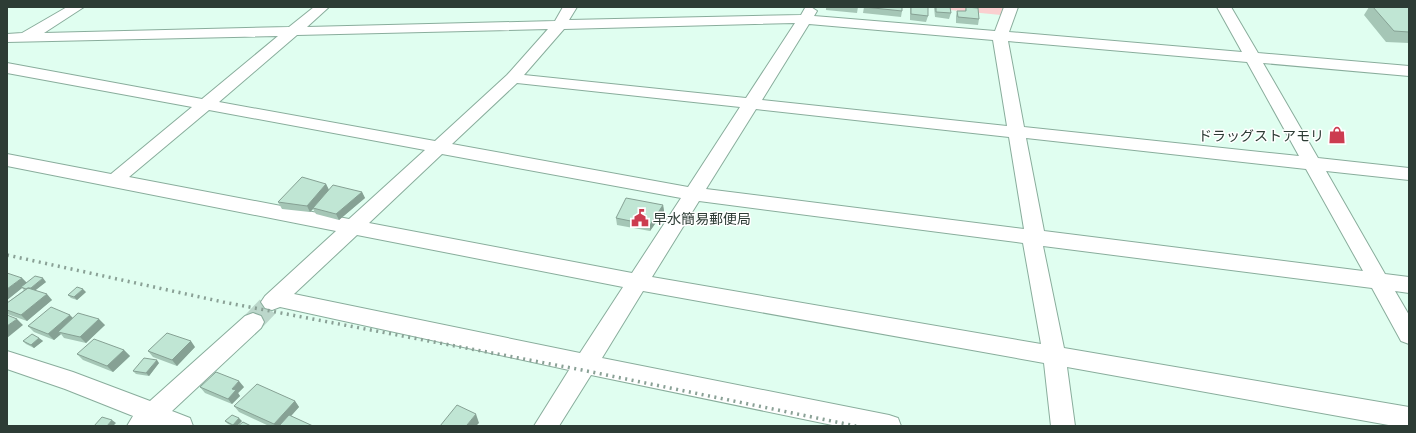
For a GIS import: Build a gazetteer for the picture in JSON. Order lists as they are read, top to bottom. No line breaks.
{"places":{"shop":["ドラッグストアモリ"],"public building":["早水簡易郵便局"]}}
